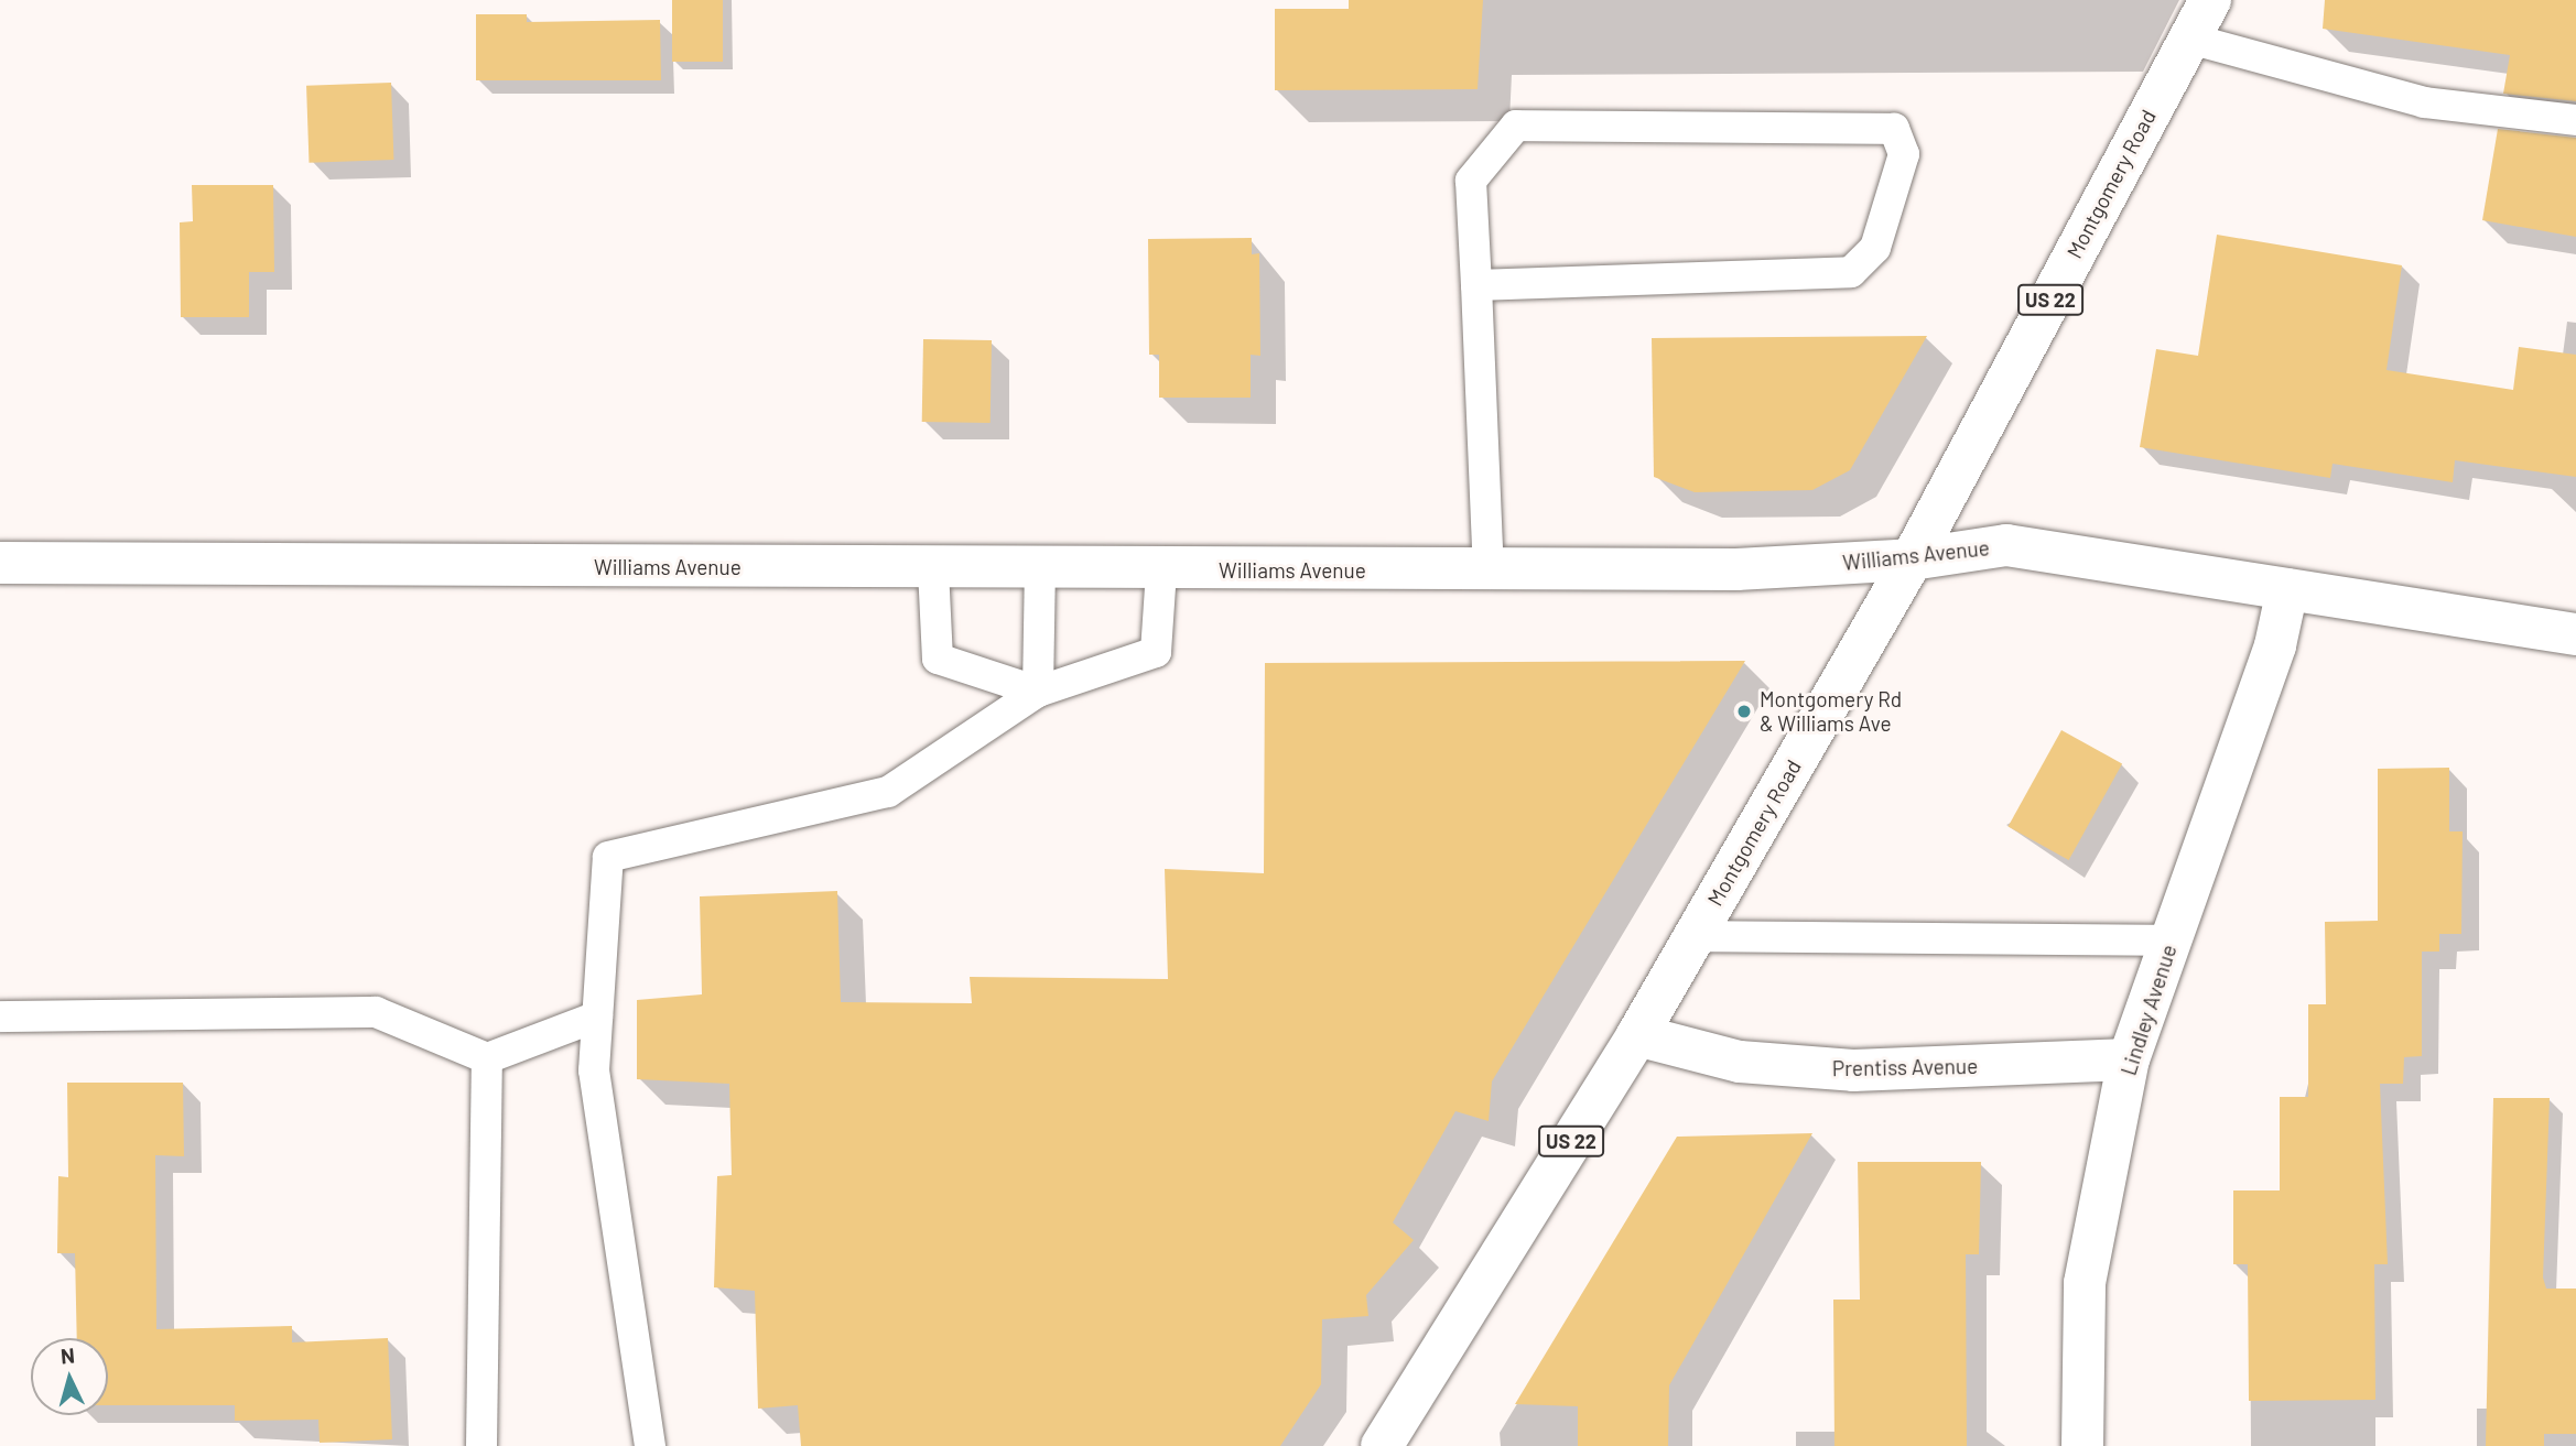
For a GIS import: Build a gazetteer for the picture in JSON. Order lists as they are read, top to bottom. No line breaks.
{"streets":{"street":["Montgomery Road","US 22","Williams Avenue","Lindley Avenue","Prentiss Avenue"]},"crossings":[["Montgomery Road","Williams Avenue"],["Montgomery Road","Prentiss Avenue"],["Williams Avenue","Lindley Avenue"],["Lindley Avenue","Prentiss Avenue"]],"places":["Montgomery Rd & Williams Ave"],"north":"top"}
